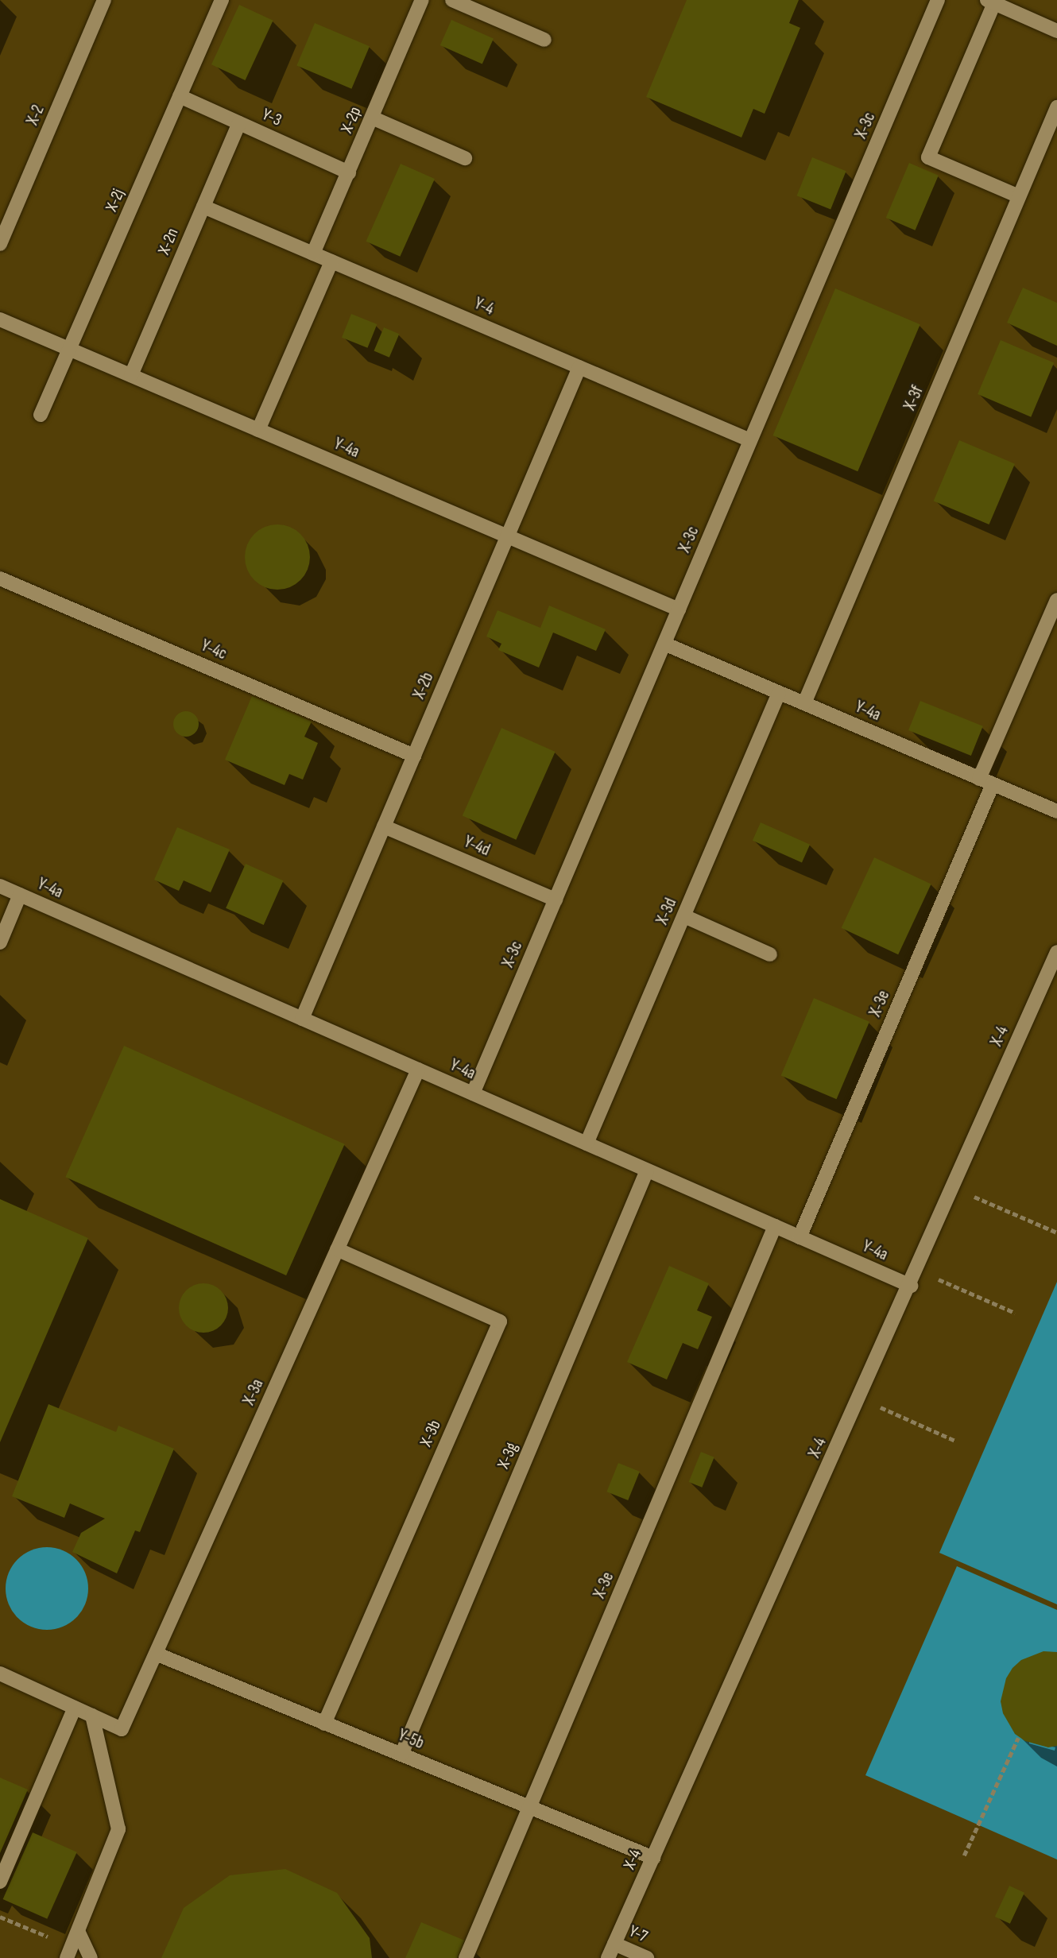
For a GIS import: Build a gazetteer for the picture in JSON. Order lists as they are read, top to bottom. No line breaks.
{"streets":{"street":["X-2","Y-3","X-2p","X-3c","X-2j","X-2n","Y-4","X-3f","Y-4a","Y-4c","X-2b","Y-4d","X-3d","X-3e","X-4","X-3a","X-3b","X-3g","Y-5b","Y-7"]},"crossings":[["Y-3","X-2p"],["Y-3","X-2j"],["Y-3","X-2n"],["X-2p","Y-4"],["X-3c","Y-4"],["X-3c","Y-4a"],["X-3c","Y-4d"],["X-2j","Y-4a"],["X-2n","Y-4"],["X-2n","Y-4a"],["Y-4","X-2b"],["X-3f","Y-4a"],["Y-4a","X-2b"],["Y-4a","X-3d"],["Y-4a","X-3e"],["Y-4a","X-4"],["Y-4a","X-3a"],["Y-4a","X-3g"],["Y-4c","X-2b"],["X-2b","Y-4d"],["X-3e","Y-5b"],["X-4","Y-5b"],["X-4","Y-7"],["X-3a","X-3b"],["X-3a","Y-5b"],["X-3b","Y-5b"],["X-3g","Y-5b"]]}
